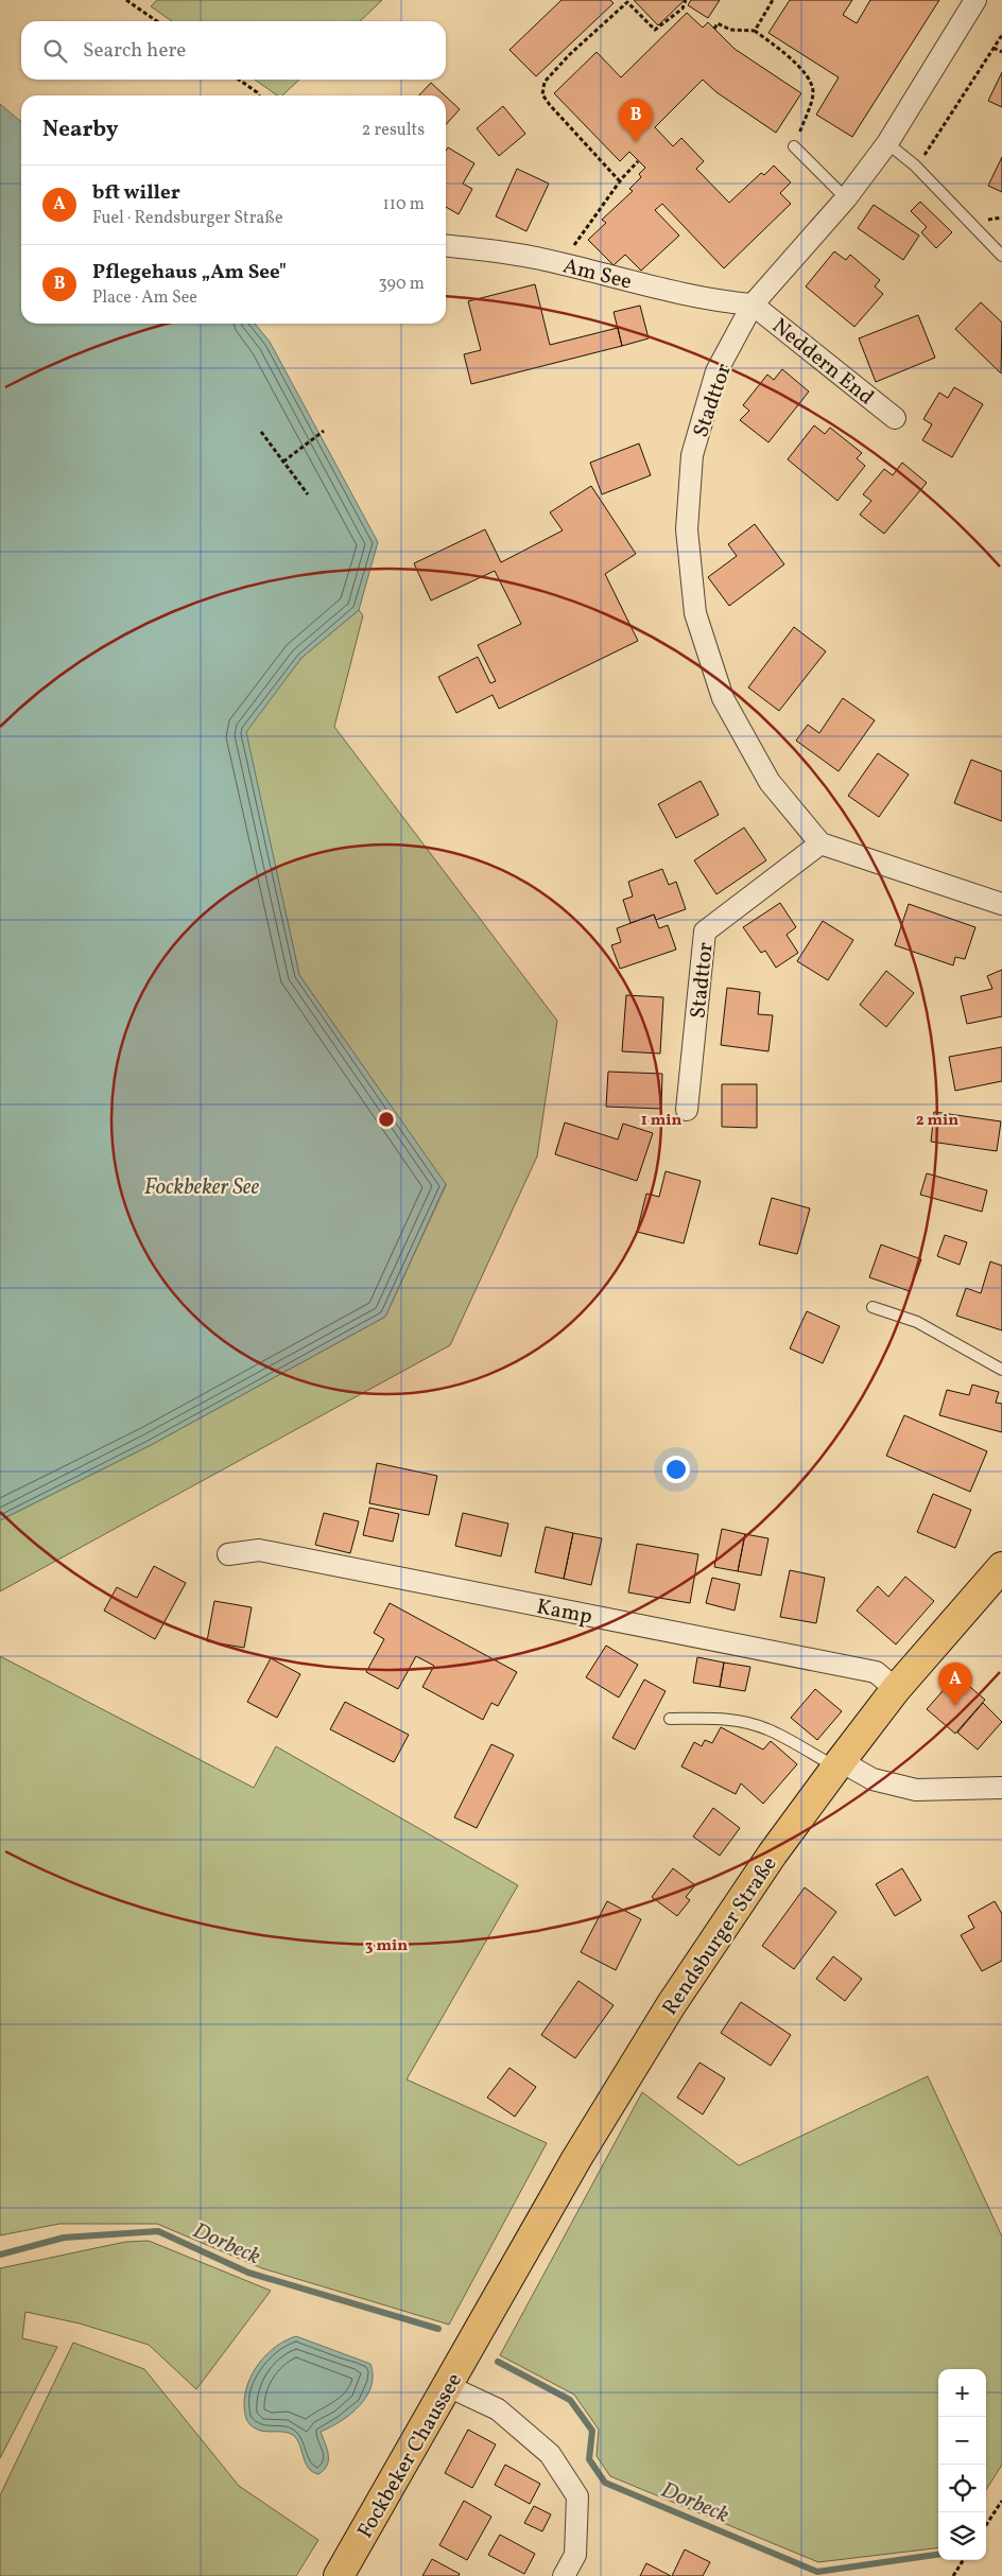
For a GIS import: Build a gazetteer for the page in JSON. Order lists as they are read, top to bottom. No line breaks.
{"streets":{"main road":["Rendsburger Straße","Fockbeker Chaussee"],"street":["Am See","Neddern End","Stadttor","Kamp"]},"crossings":[["Am See","Neddern End"],["Am See","Stadttor"],["Neddern End","Stadttor"],["Kamp","Rendsburger Straße"],["Rendsburger Straße","Fockbeker Chaussee"]],"water":["Fockbeker See","Dorbeck"],"page":{"search":"Search here","heading":["Nearby","2 results"],"pins":["B","A"],"list":[{"mark":"A","name":"bft willer","note":"Fuel · Rendsburger Straße","value":"110 m"},{"mark":"B","name":"Pflegehaus „Am See\"","note":"Place · Am See","value":"390 m"}],"map_buttons":["+","−"]},"rings":["1 min","2 min","3 min"]}
